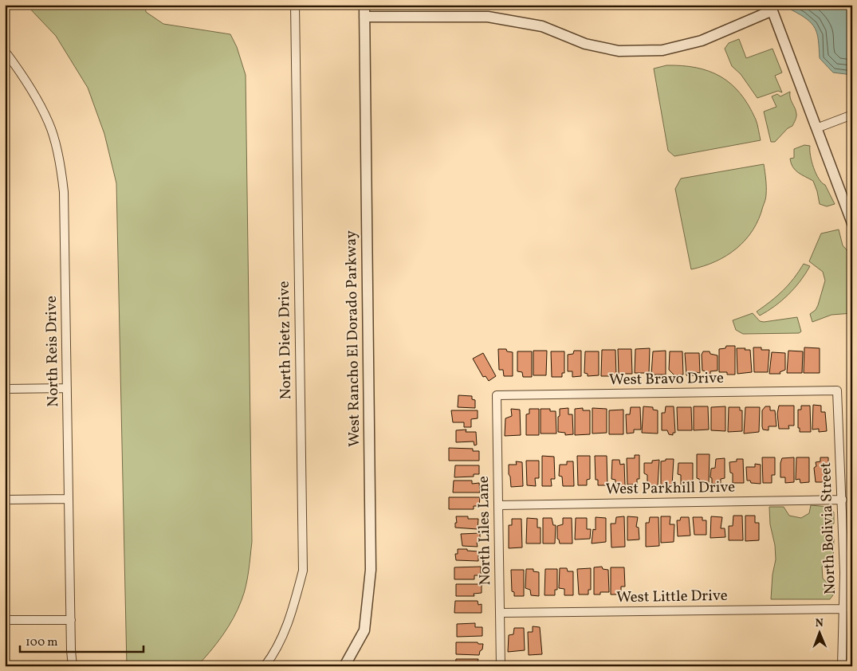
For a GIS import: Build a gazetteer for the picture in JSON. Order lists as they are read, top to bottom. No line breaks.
{"streets":{"street":["West Rancho El Dorado Parkway","North Dietz Drive","North Reis Drive","West Bravo Drive","West Parkhill Drive","North Bolivia Street","North Liles Lane","West Little Drive"]},"crossings":[["West Bravo Drive","North Bolivia Street"],["West Bravo Drive","North Liles Lane"],["West Parkhill Drive","North Bolivia Street"],["West Parkhill Drive","North Liles Lane"],["North Bolivia Street","West Little Drive"],["North Liles Lane","West Little Drive"]],"scale_bar":"100 m","north":"top"}
